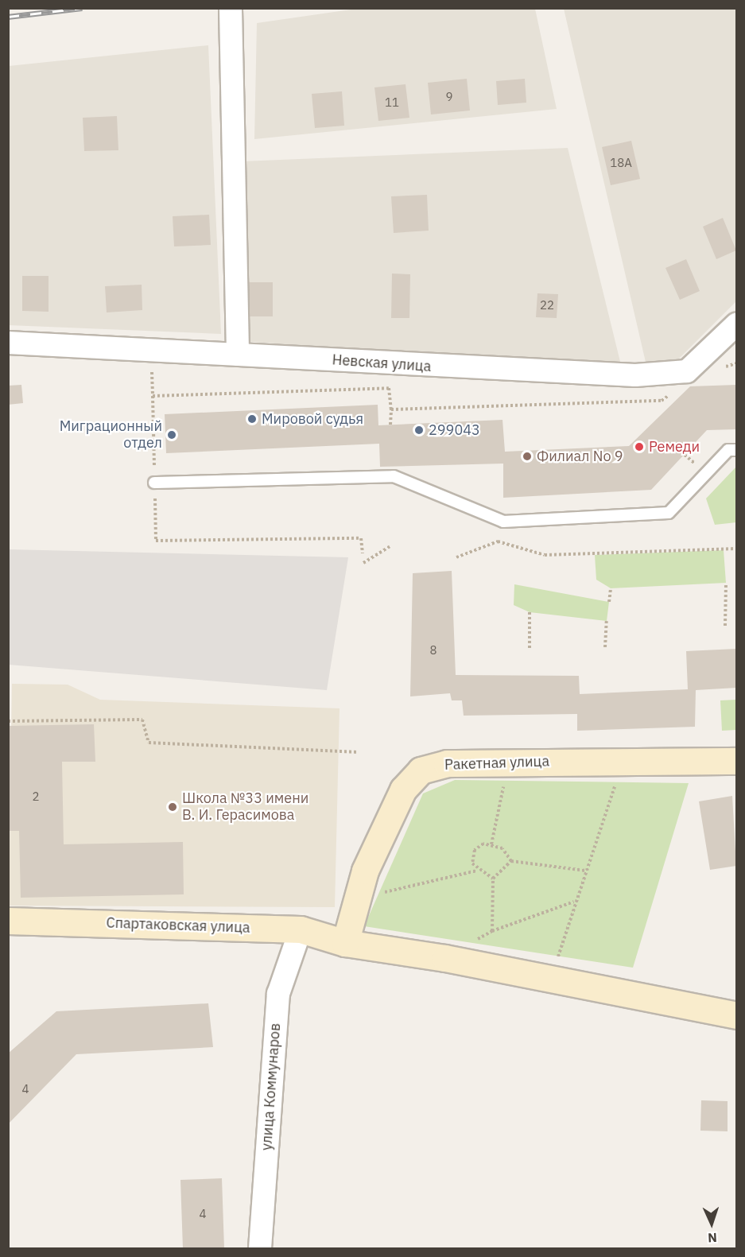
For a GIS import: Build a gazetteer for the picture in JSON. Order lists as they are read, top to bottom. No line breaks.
{"streets":{"main road":["Ракетная улица","Спартаковская улица"],"street":["Невская улица","улица Коммунаров"]},"crossings":[["Ракетная улица","Спартаковская улица"],["Спартаковская улица","улица Коммунаров"]],"places":["Мировой судья","299043","Миграционный отдел","Ремеди","Филиал No 9","Школа №33 имени В. И. Герасимова"],"house_numbers":["9","11","18А","22","8","2","4","4"],"north":"bottom"}
